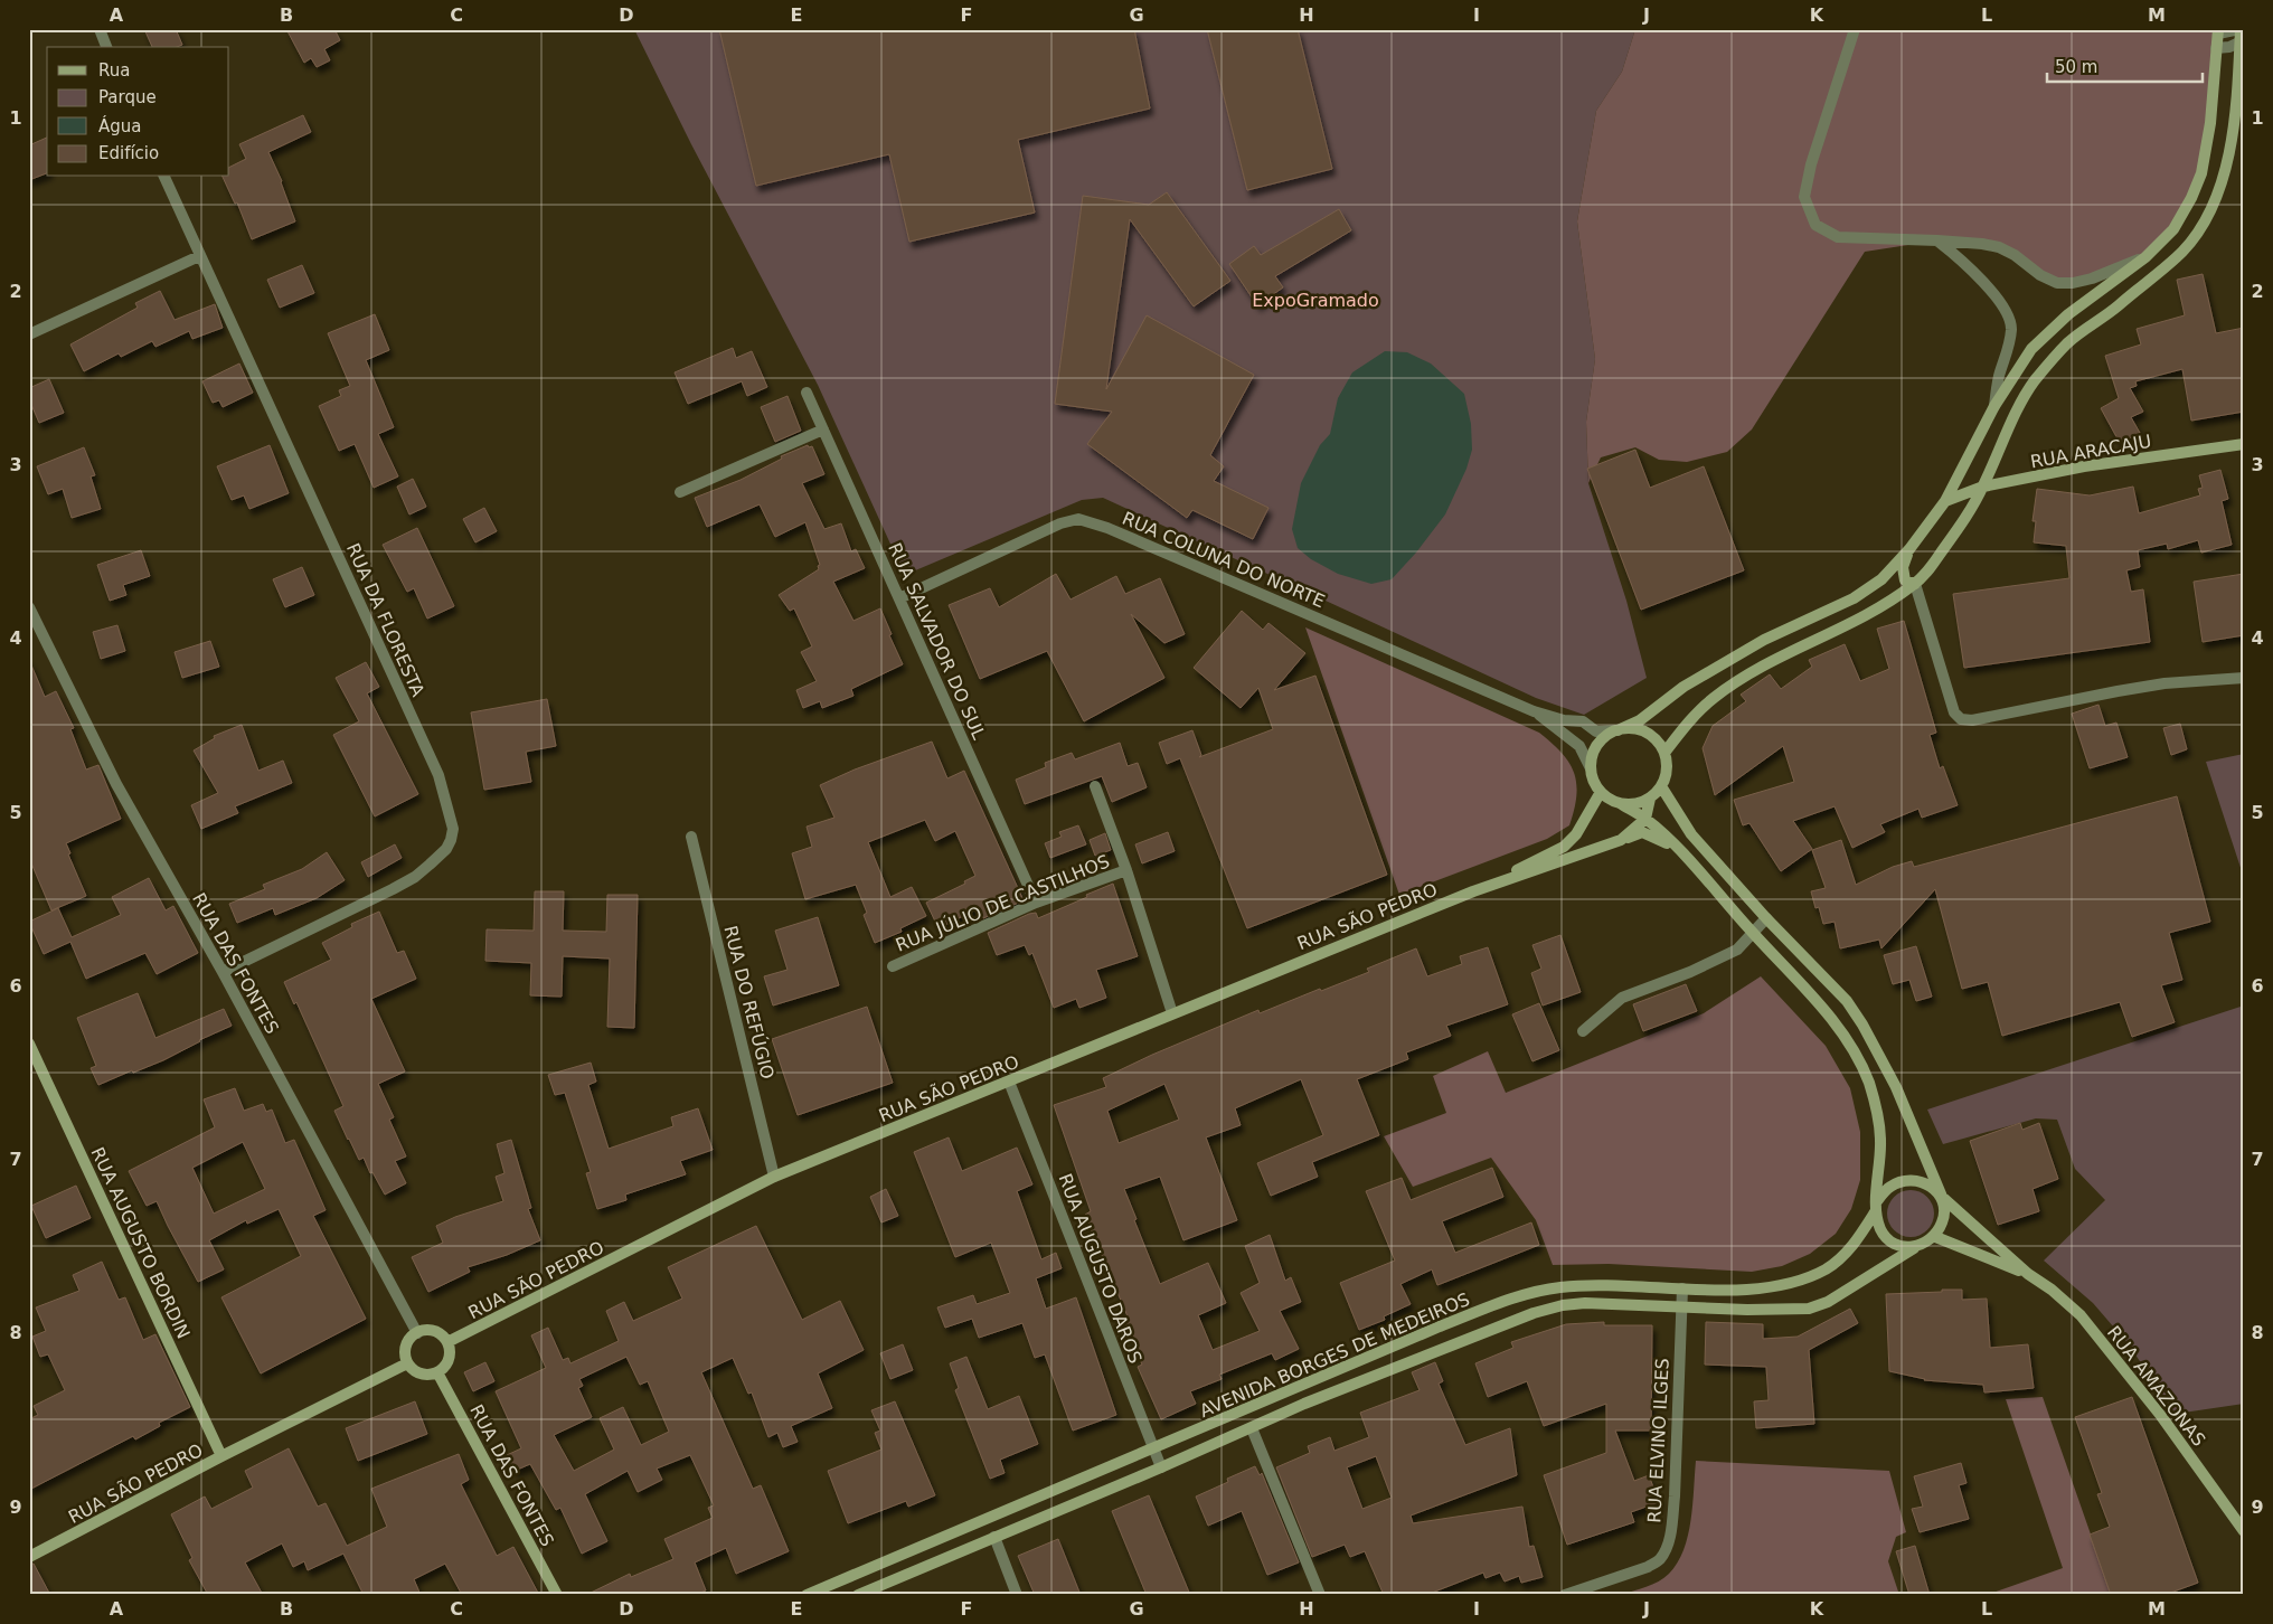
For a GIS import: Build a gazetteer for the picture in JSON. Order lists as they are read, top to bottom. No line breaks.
{"streets":{"main road":["RUA ARACAJU","RUA SÃO PEDRO","RUA DAS FONTES","RUA AUGUSTO BORDIN","AVENIDA BORGES DE MEDEIROS","RUA AMAZONAS"],"street":["RUA COLUNA DO NORTE","RUA DA FLORESTA","RUA SALVADOR DO SUL","RUA JÚLIO DE CASTILHOS","RUA DO REFÚGIO","RUA AUGUSTO DAROS","RUA ELVINO ILGES"]},"crossings":[["RUA COLUNA DO NORTE","RUA SALVADOR DO SUL"],["RUA COLUNA DO NORTE","RUA SÃO PEDRO"],["RUA COLUNA DO NORTE","AVENIDA BORGES DE MEDEIROS"],["RUA DA FLORESTA","RUA DAS FONTES"],["RUA SALVADOR DO SUL","RUA JÚLIO DE CASTILHOS"],["RUA SÃO PEDRO","RUA DAS FONTES"],["RUA SÃO PEDRO","RUA DO REFÚGIO"],["RUA SÃO PEDRO","RUA AUGUSTO BORDIN"],["RUA SÃO PEDRO","RUA AUGUSTO DAROS"],["RUA SÃO PEDRO","AVENIDA BORGES DE MEDEIROS"],["RUA AUGUSTO DAROS","AVENIDA BORGES DE MEDEIROS"],["AVENIDA BORGES DE MEDEIROS","RUA ELVINO ILGES"]],"parks":["ExpoGramado"],"legend":["Rua","Parque","Água","Edifício"],"scale_bar":"50 m","grid":{"columns":["A","B","C","D","E","F","G","H","I","J","K","L","M"],"rows":["1","2","3","4","5","6","7","8","9"]}}
